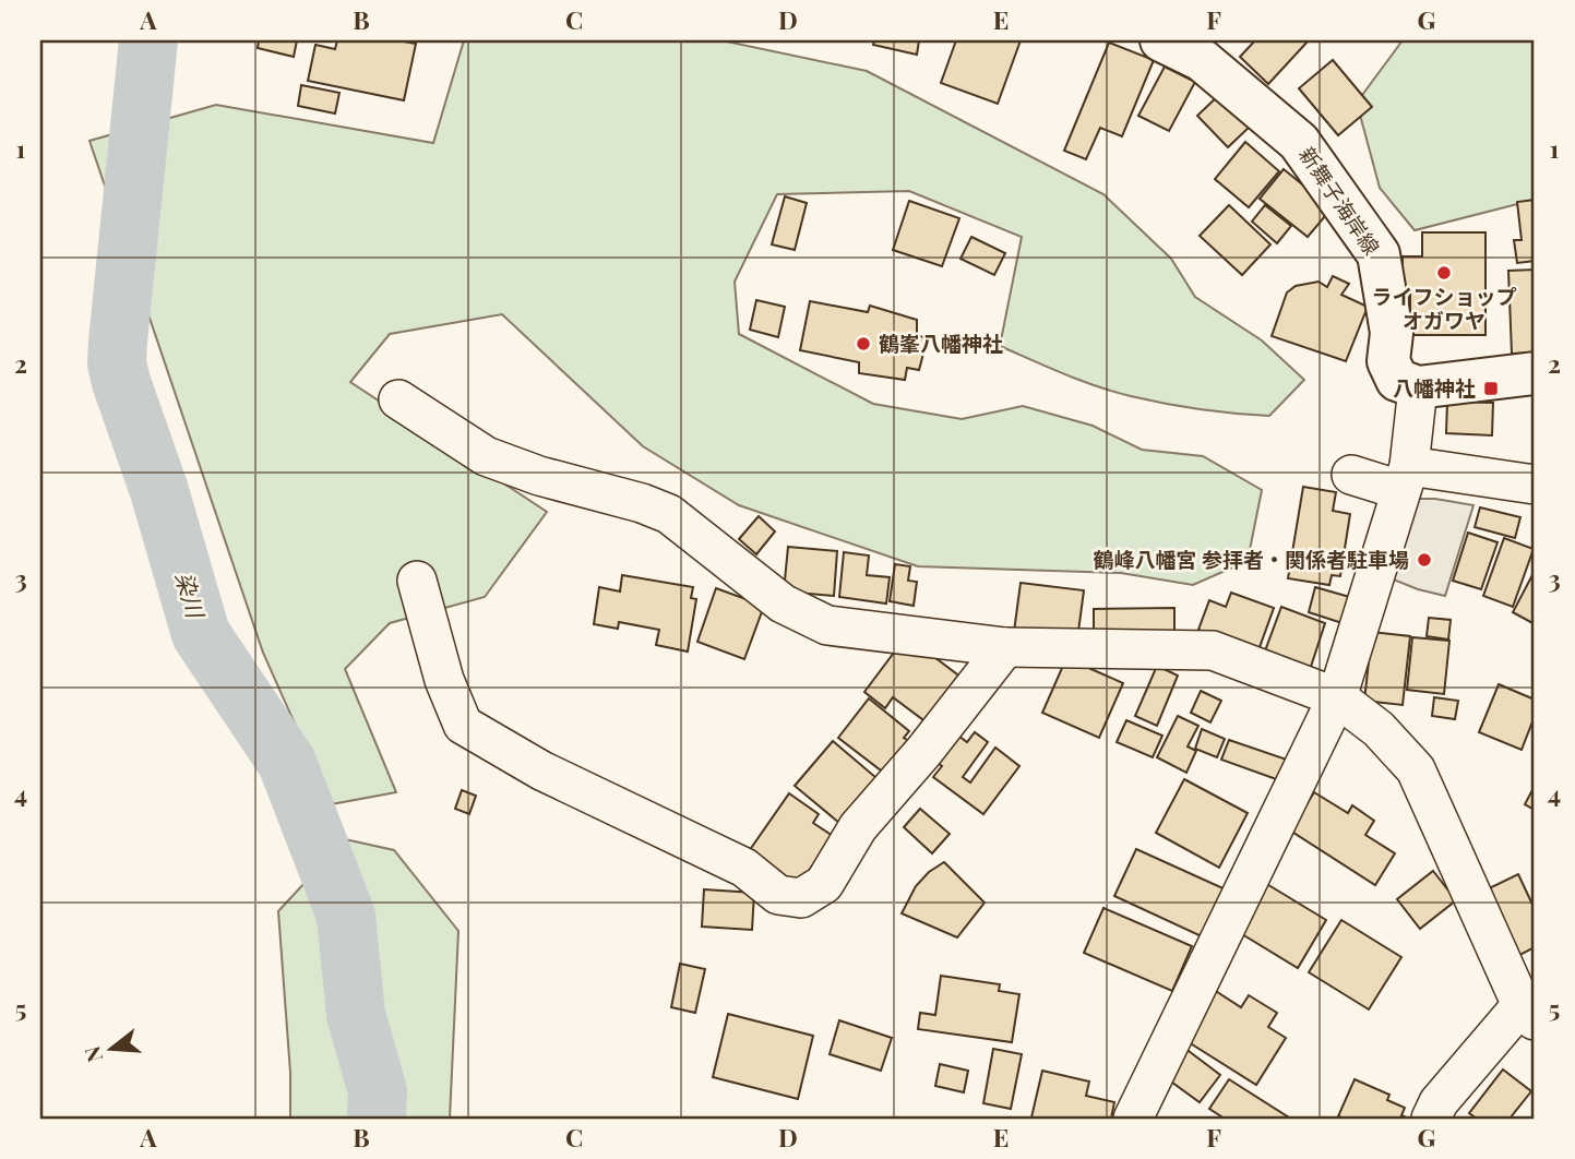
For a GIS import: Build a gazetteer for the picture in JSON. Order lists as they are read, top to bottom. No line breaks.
{"streets":{"main road":["新舞子海岸線"]},"water":["染川"],"places":{"other":["ライフショップ オガワヤ","鶴峯八幡神社","鶴峰八幡宮 参拝者・関係者駐車場"],"transit":["八幡神社"]},"north":"left","grid":{"columns":["A","B","C","D","E","F","G"],"rows":["1","2","3","4","5"]}}
